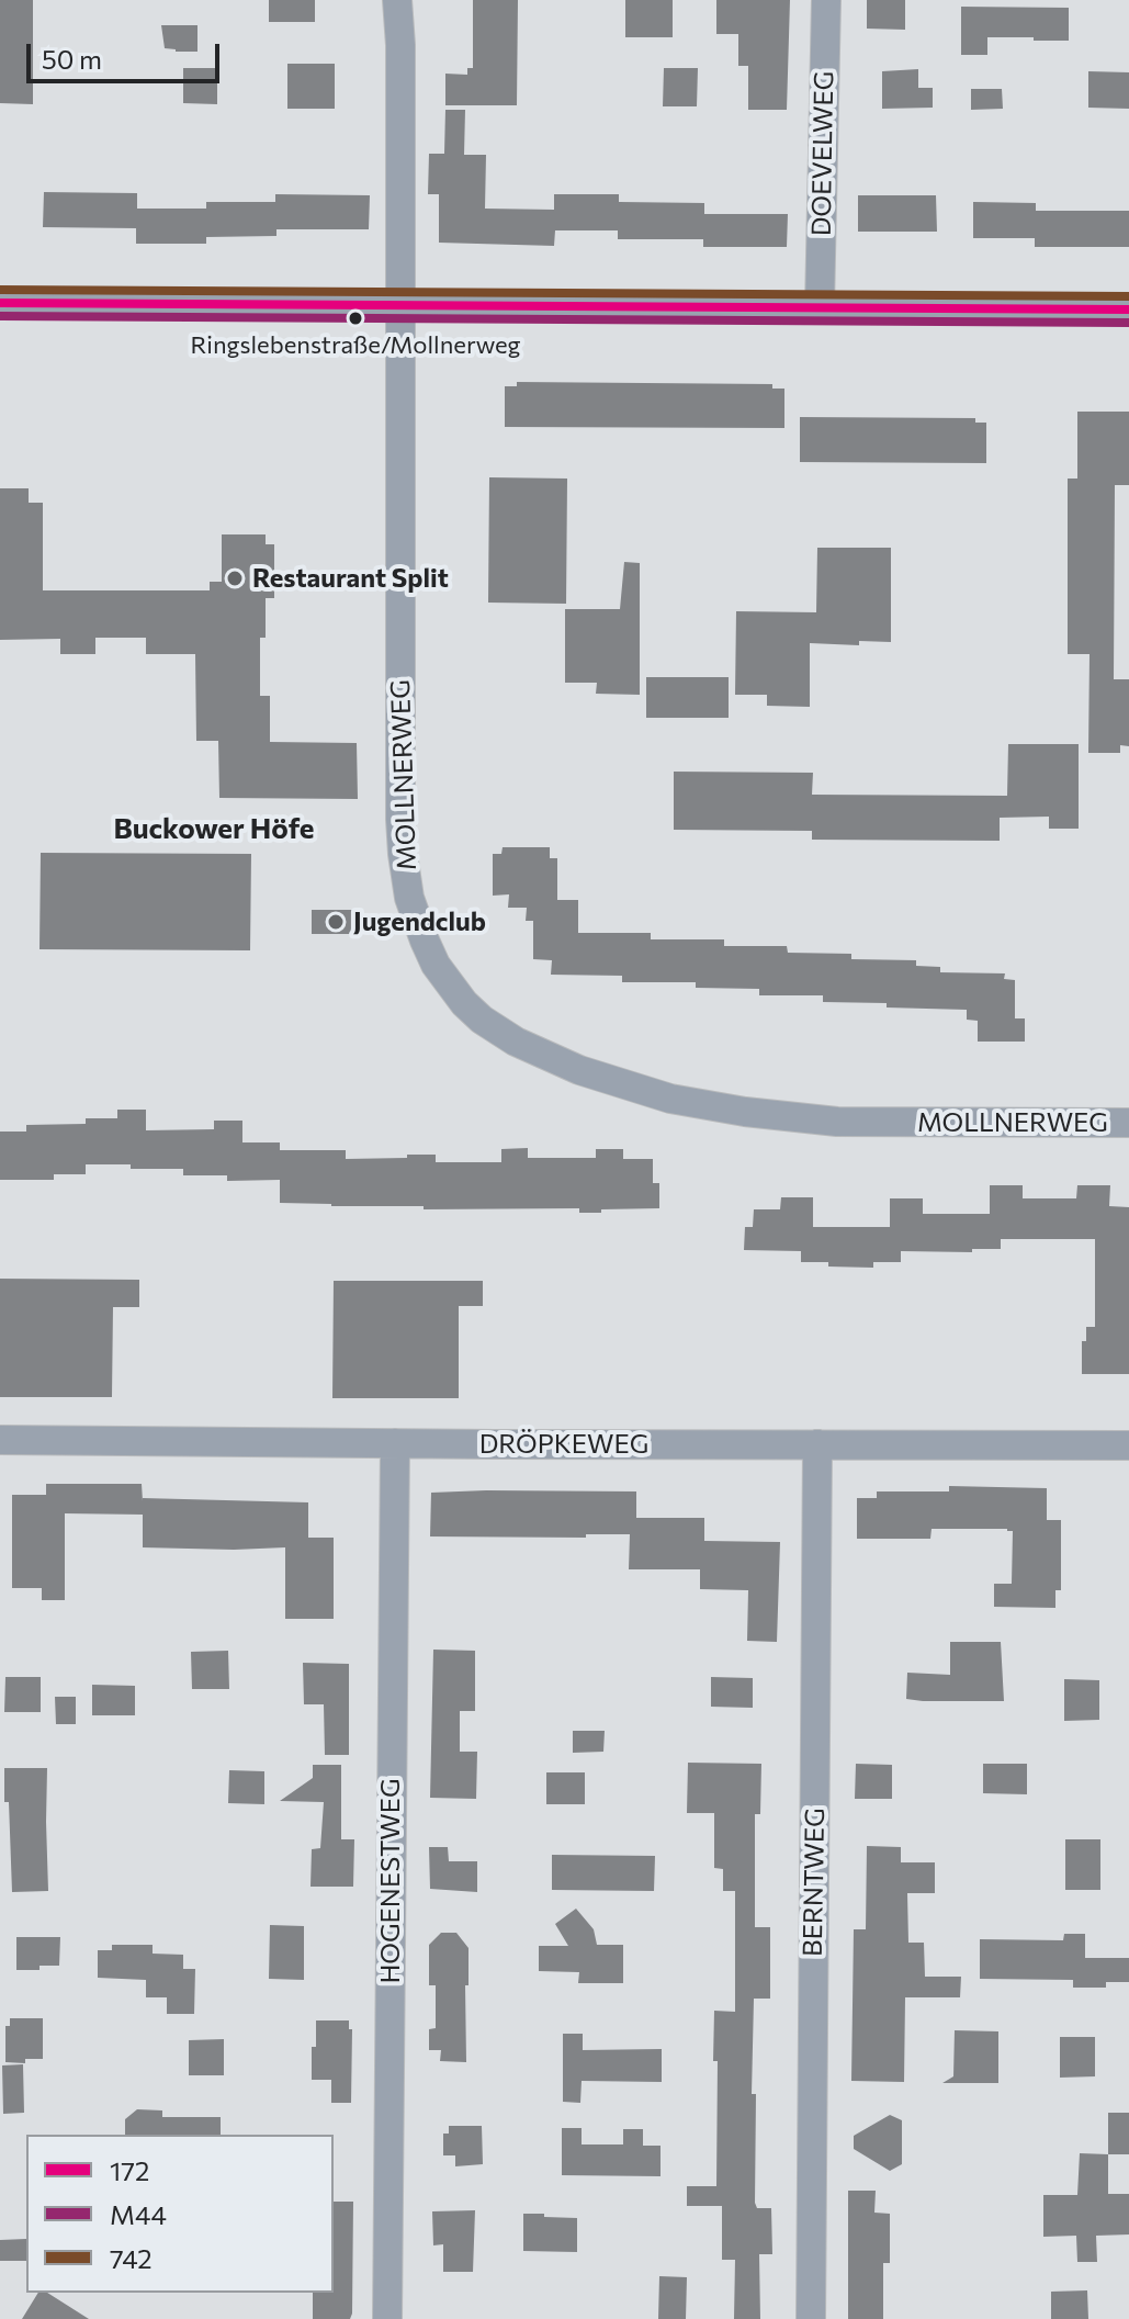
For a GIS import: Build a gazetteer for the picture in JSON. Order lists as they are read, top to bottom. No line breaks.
{"streets":{"street":["DOEVELWEG","MOLLNERWEG","DRÖPKEWEG","HOGENESTWEG","BERNTWEG"]},"crossings":[["DRÖPKEWEG","HOGENESTWEG"],["DRÖPKEWEG","BERNTWEG"]],"districts":["Buckower Höfe"],"places":["Ringslebenstraße/Mollnerweg","Restaurant Split","Jugendclub"],"lines":["transit line 742","transit line 172","transit line M44"],"legend":["172","M44","742"],"scale_bar":"50 m"}
